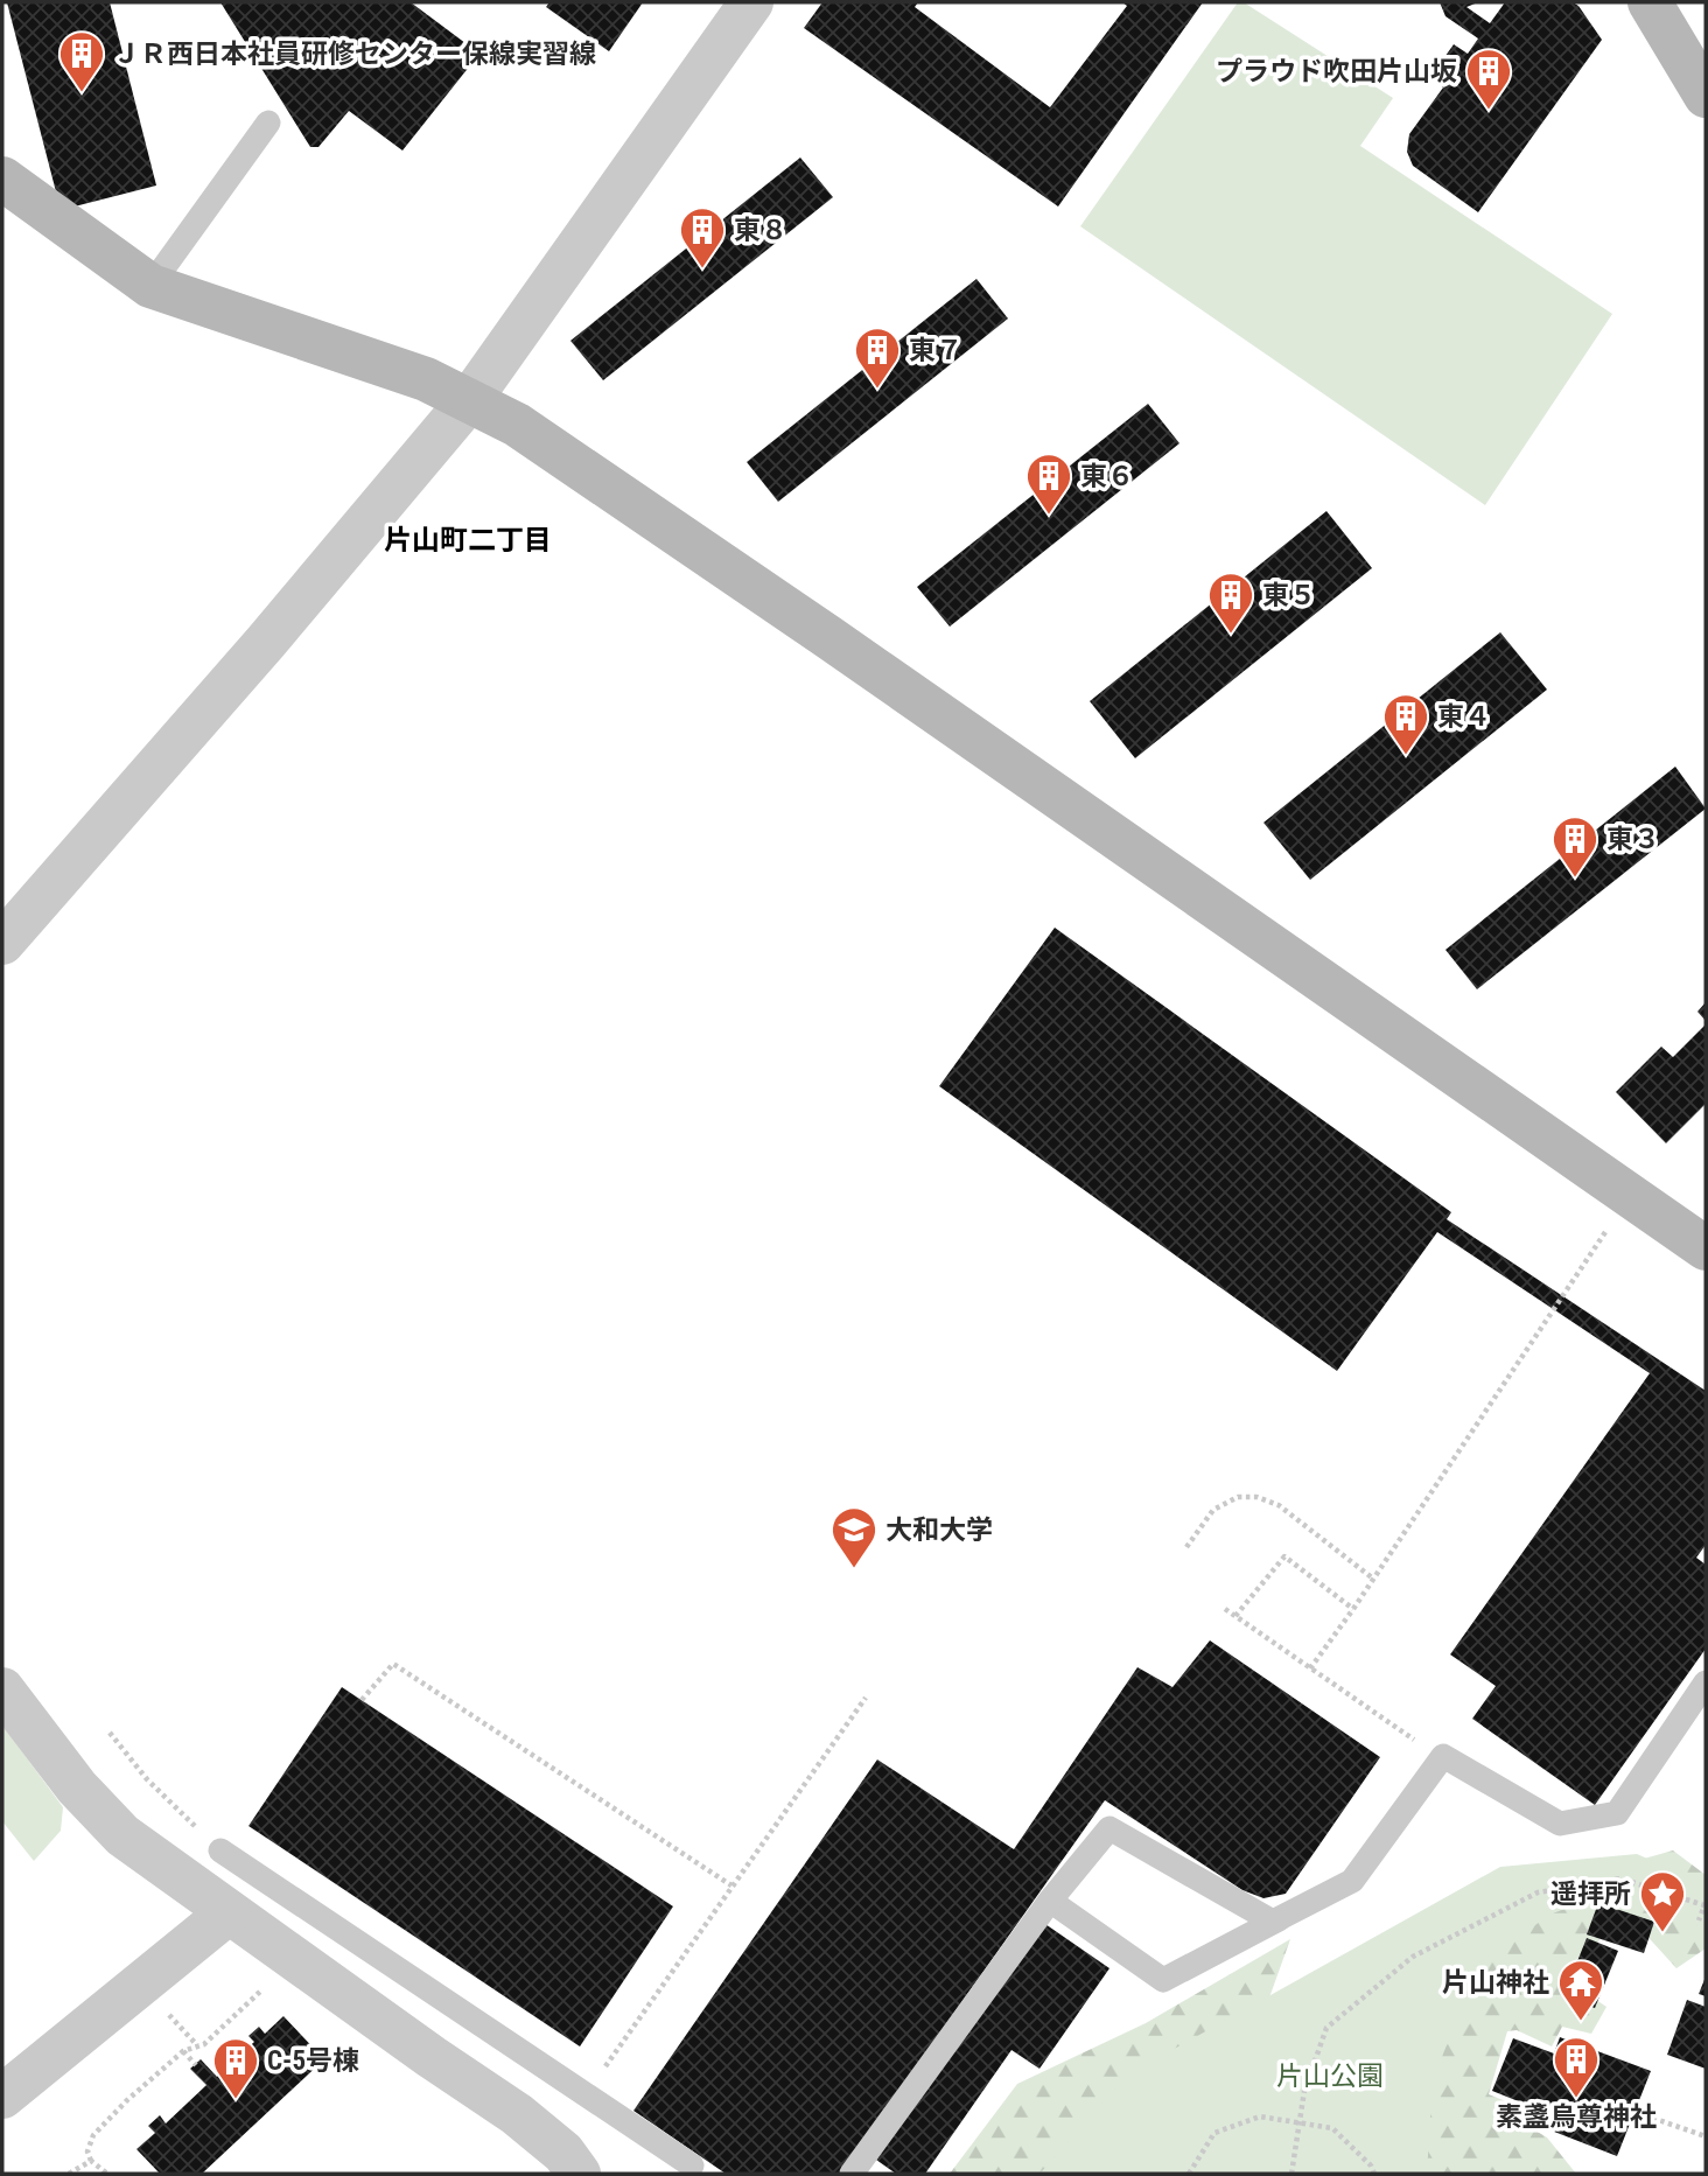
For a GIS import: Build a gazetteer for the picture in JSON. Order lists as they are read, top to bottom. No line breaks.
{"districts":["片山町二丁目"],"parks":["片山公園"],"places":{"building":["ＪＲ西日本社員研修センター保線実習線","プラウド吹田片山坂","東８","東７","東６","東５","東４","東３","素盞烏尊神社","C-5号棟"],"school or university":["大和大学"],"place":["遥拝所"],"temple":["片山神社"]}}
